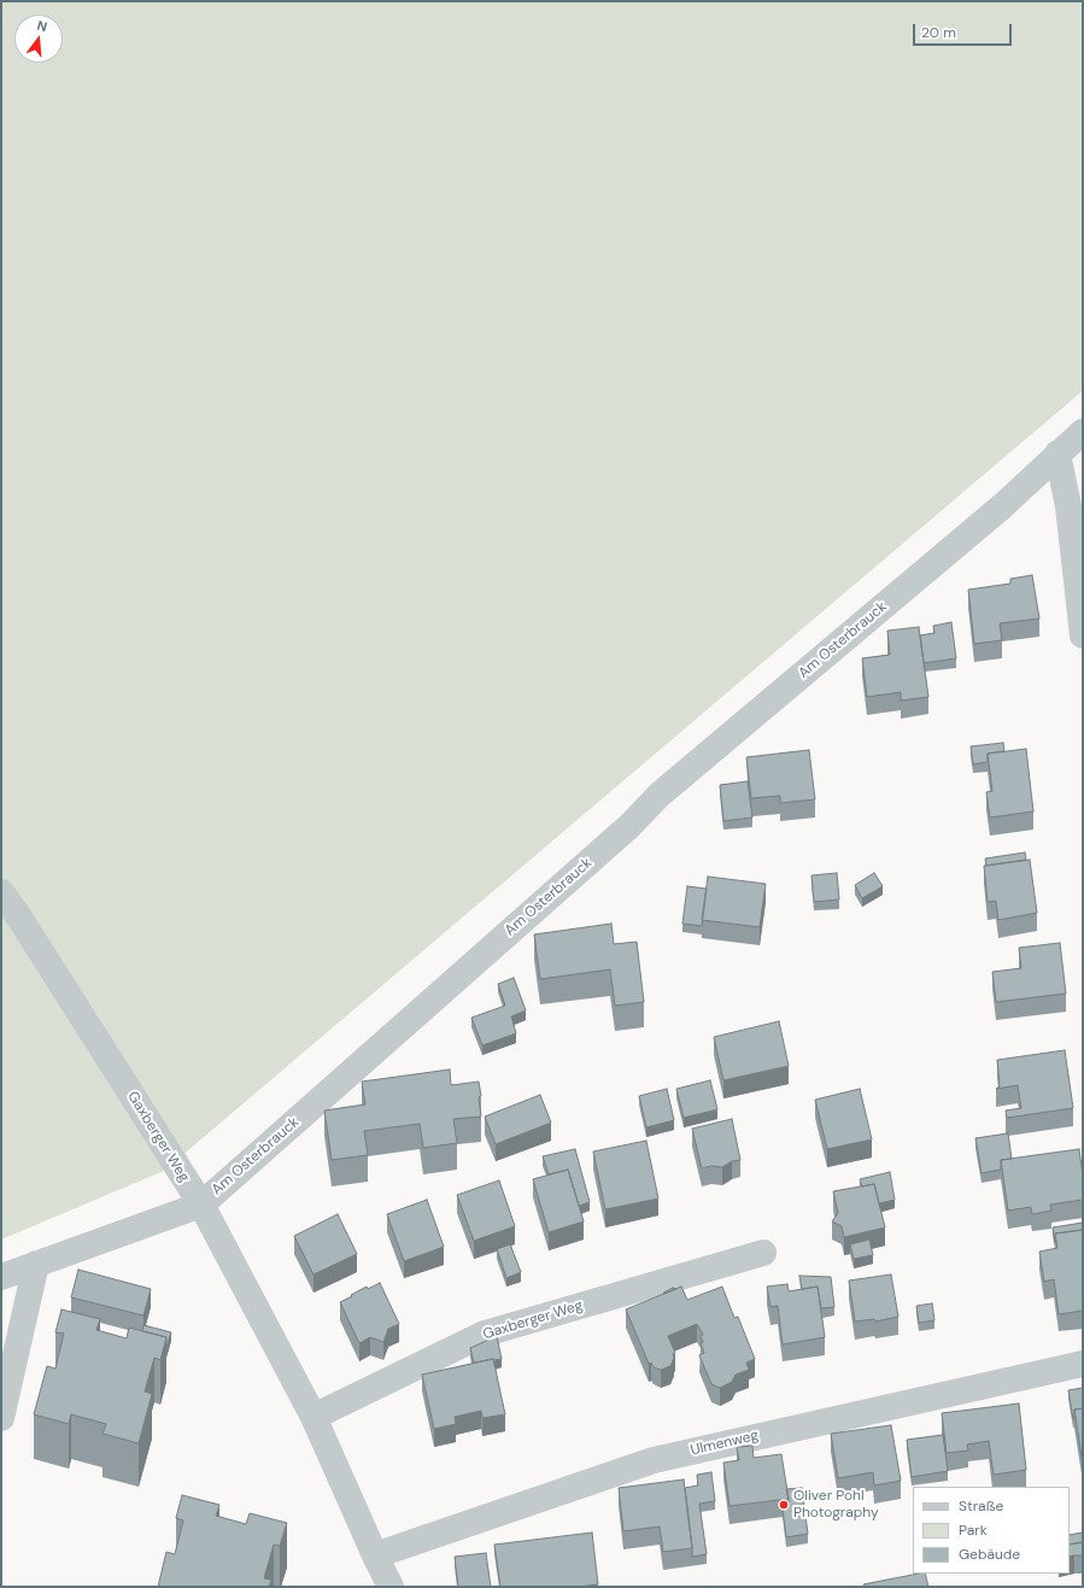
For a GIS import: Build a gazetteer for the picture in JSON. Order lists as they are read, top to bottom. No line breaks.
{"streets":{"street":["Am Osterbrauck","Gaxberger Weg","Ulmenweg"]},"crossings":[["Am Osterbrauck","Gaxberger Weg"],["Gaxberger Weg","Ulmenweg"]],"places":["Oliver Pohl Photography"],"legend":["Straße","Park","Gebäude"],"scale_bar":"20 m","north":"top"}
